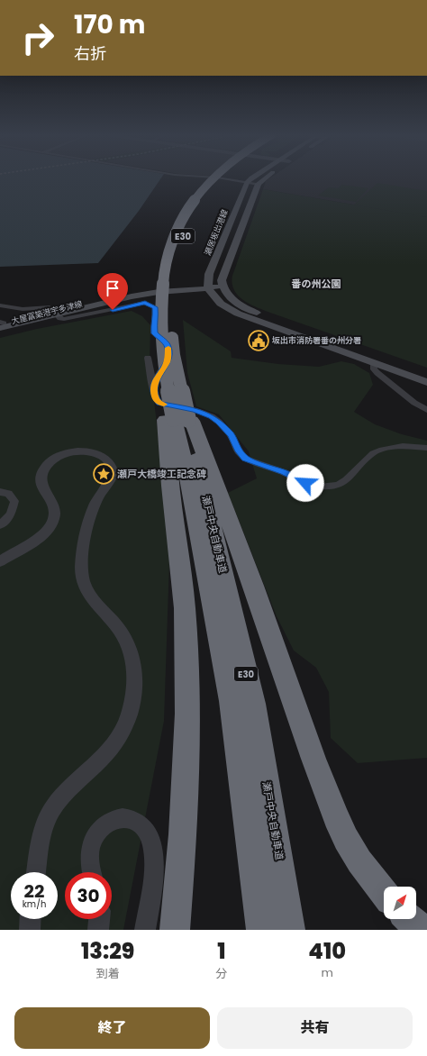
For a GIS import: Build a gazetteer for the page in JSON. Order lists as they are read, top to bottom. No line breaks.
{"streets":{"highway":["E30","瀬戸中央自動車道"],"main road":["瀬居坂出港線","大屋冨築港宇多津線"]},"crossings":[["瀬居坂出港線","大屋冨築港宇多津線"],["E30","瀬戸中央自動車道"]],"districts":["番の州公園"],"places":{"public building":["坂出市消防署番の州分署"],"place":["瀬戸大橋竣工記念碑"]},"north":"top right","page":{"turn":["170 m","右折"],"speed":"22 km/h","limit":"30","eta":["13:29","到着","1","分","410","m"],"buttons":["終了","共有"]}}
